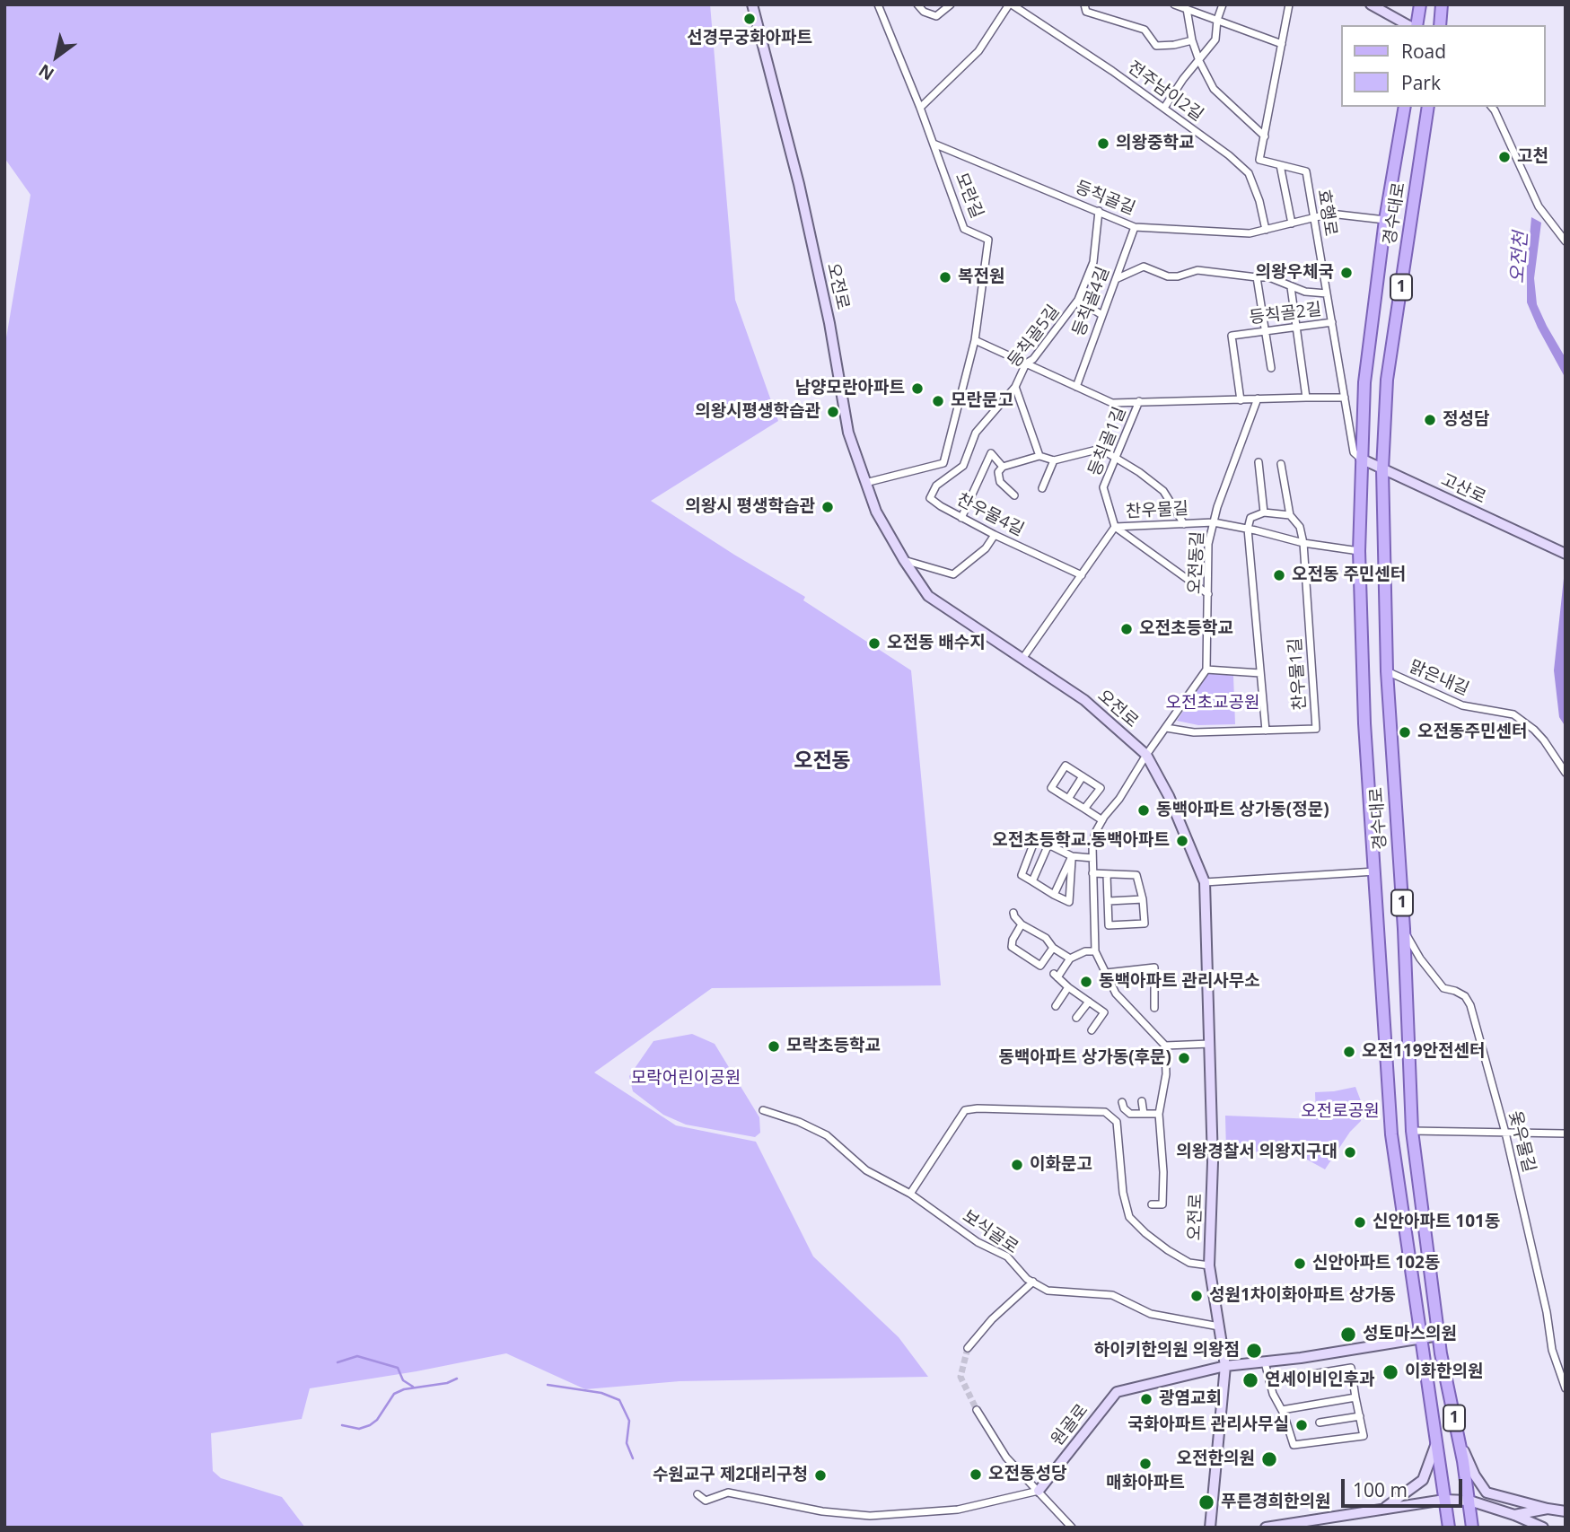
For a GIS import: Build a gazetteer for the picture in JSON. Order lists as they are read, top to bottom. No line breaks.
{"streets":{"main road":["경수대로","1"],"street":["전주남이2길","모란길","등칙골길","효행로","오전로","등칙골4길","등칙골2길","등칙골5길","등칙골1길","고산로","찬우물길","찬우물4길","오전동길","찬우물1길","맑은내길","옻우물길","보식골로","원골로"]},"crossings":[["전주남이2길","등칙골길"],["모란길","등칙골길"],["모란길","오전로"],["모란길","등칙골1길"],["등칙골길","효행로"],["등칙골길","경수대로"],["등칙골길","등칙골4길"],["등칙골길","등칙골5길"],["효행로","경수대로"],["효행로","등칙골2길"],["효행로","등칙골1길"],["효행로","고산로"],["경수대로","고산로"],["경수대로","찬우물길"],["경수대로","맑은내길"],["경수대로","옻우물길"],["경수대로","원골로"],["오전로","찬우물길"],["오전로","보식골로"],["오전로","원골로"],["등칙골4길","등칙골1길"],["등칙골2길","등칙골1길"],["등칙골5길","등칙골1길"],["등칙골5길","찬우물4길"],["등칙골1길","찬우물길"],["등칙골1길","오전동길"],["찬우물길","찬우물4길"],["찬우물길","오전동길"],["찬우물길","찬우물1길"]],"districts":["오전동"],"water":["오전천"],"parks":["오전초교공원","모락어린이공원","오전로공원"],"places":["선경무궁화아파트","의왕중학교","고천","의왕우체국","복전원","남양모란아파트","모란문고","의왕시평생학습관","정성담","의왕시 평생학습관","오전동 주민센터","오전초등학교","오전동 배수지","오전동주민센터","동백아파트 상가동(정문)","오전초등학교.동백아파트","동백아파트 관리사무소","모락초등학교","오전119안전센터","동백아파트 상가동(후문)","의왕경찰서 의왕지구대","이화문고","신안아파트 101동","신안아파트 102동","성원1차이화아파트 상가동","성토마스의원","하이키한의원 의왕점","이화한의원","연세이비인후과","광염교회","국화아파트 관리사무실","오전한의원","매화아파트","오전동성당","수원교구 제2대리구청","푸른경희한의원"],"legend":["Road","Park"],"scale_bar":"100 m","north":"bottom left"}
